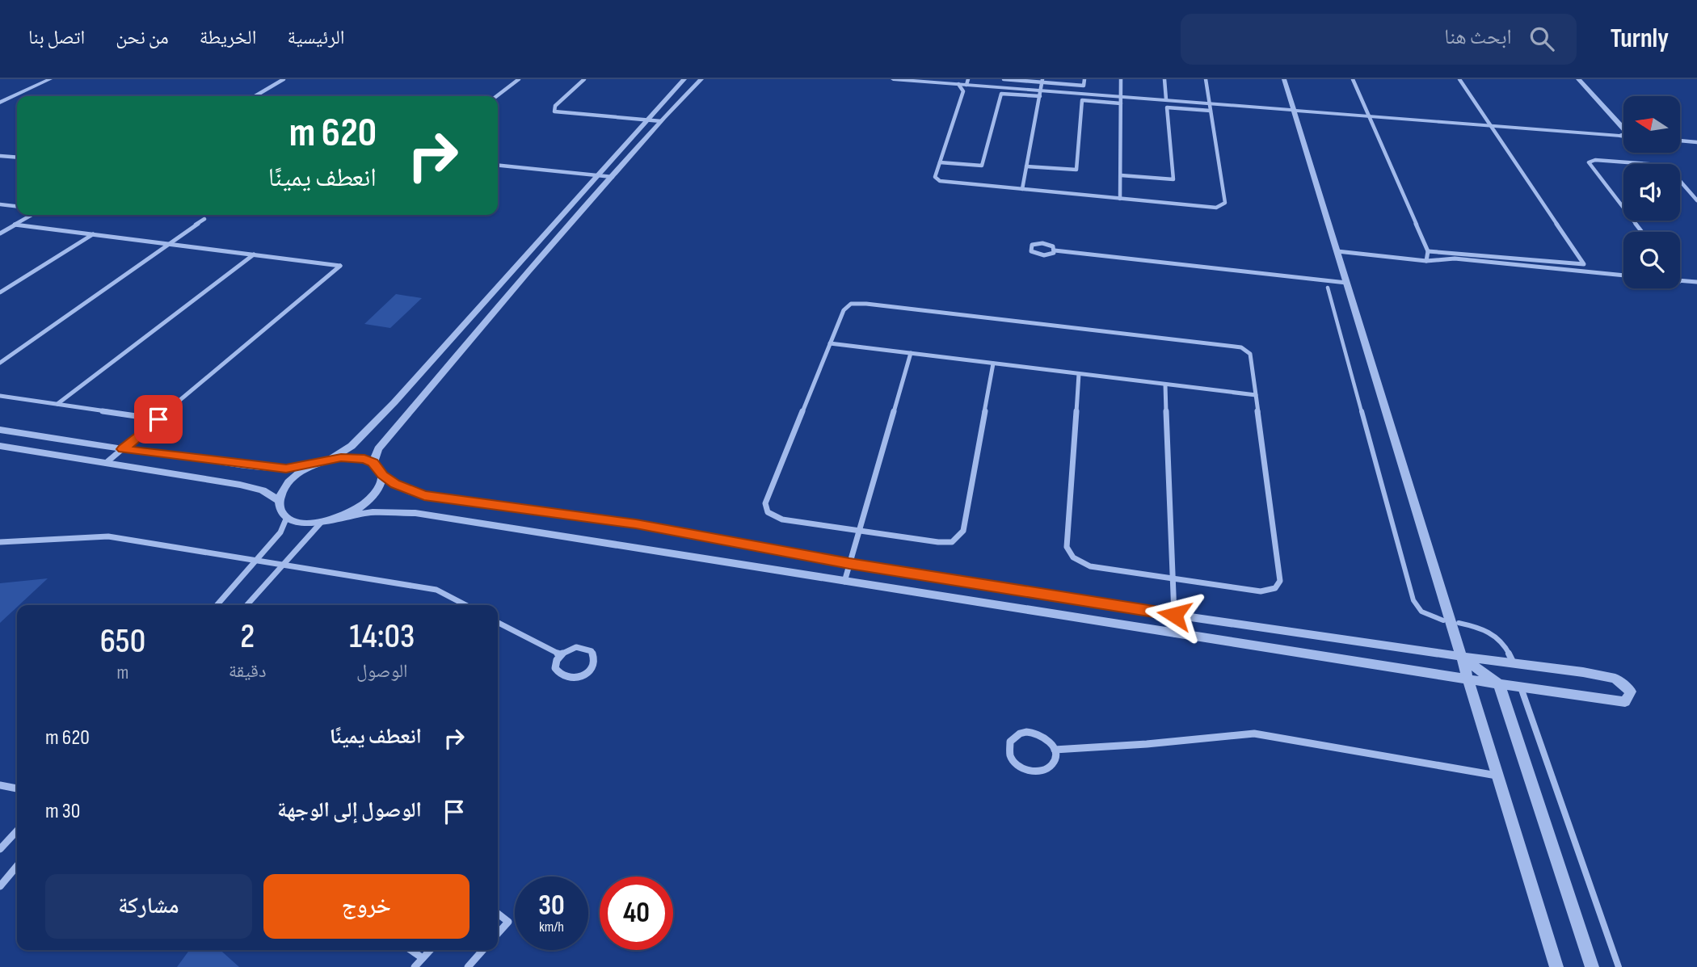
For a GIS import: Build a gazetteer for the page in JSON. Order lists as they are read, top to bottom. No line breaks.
{"north":"left","page":{"header":"Turnly","search":"ابحث هنا","nav":["الرئيسية","الخريطة","من نحن","اتصل بنا"],"turn":["620 m","انعطف يمينًا"],"eta":["14:03","الوصول","2","دقيقة","650","m"],"list":[{"name":"انعطف يمينًا","value":"620 m"},{"name":"الوصول إلى الوجهة","value":"30 m"}],"buttons":["خروج","مشاركة"],"speed":"30 km/h","limit":"40"}}
